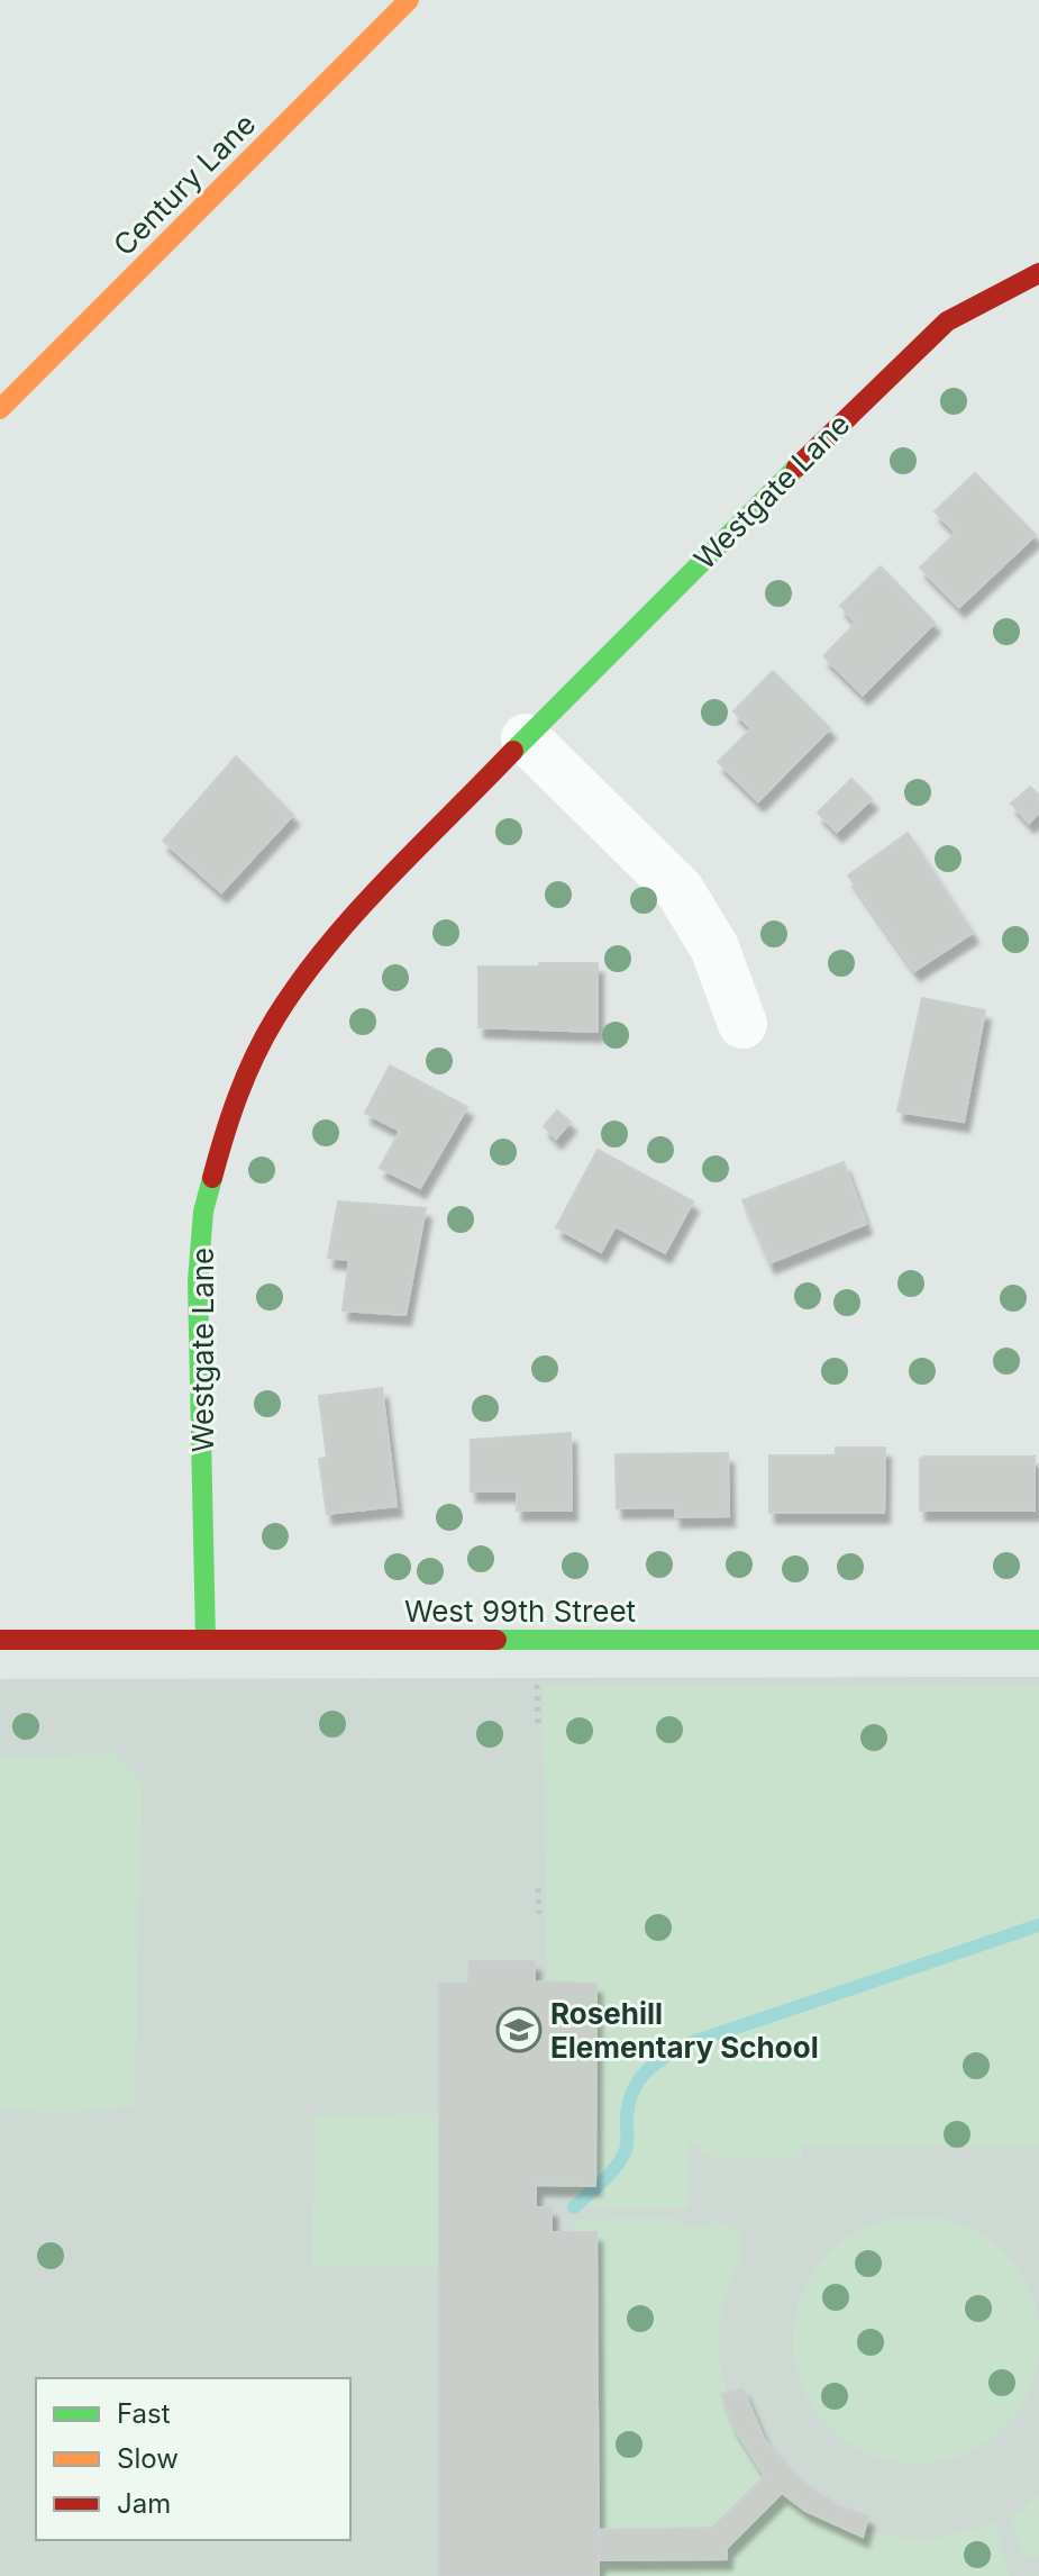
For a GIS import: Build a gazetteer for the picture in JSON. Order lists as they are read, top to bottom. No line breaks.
{"streets":{"street":["Century Lane","Westgate Lane","West 99th Street"]},"crossings":[["Westgate Lane","West 99th Street"]],"places":{"school or university":["Rosehill Elementary School"]},"legend":["Fast","Slow","Jam"]}
